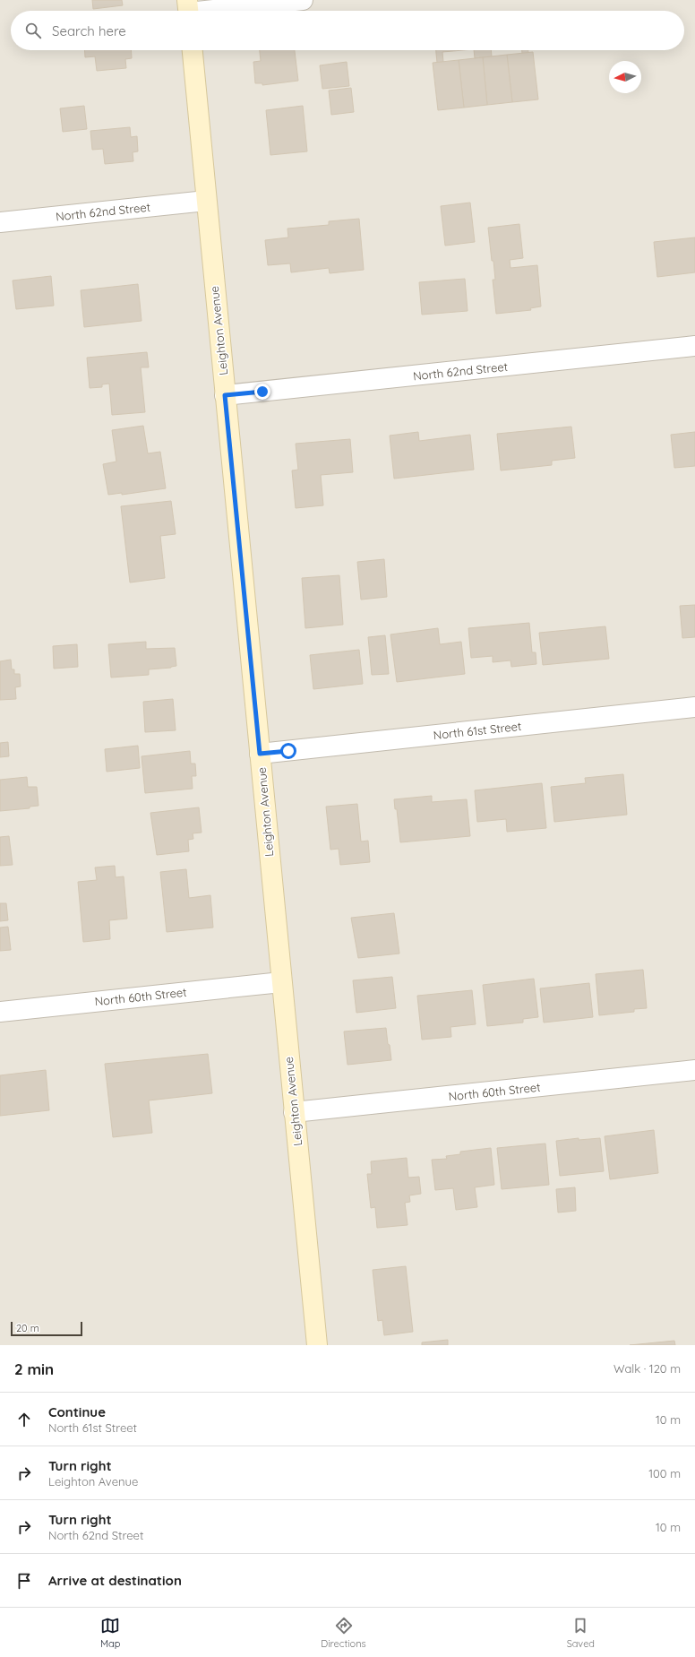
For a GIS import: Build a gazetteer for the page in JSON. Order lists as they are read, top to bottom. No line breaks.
{"streets":{"street":["North 62nd Street","Leighton Avenue","North 61st Street","North 60th Street"]},"crossings":[["North 62nd Street","Leighton Avenue"],["Leighton Avenue","North 61st Street"],["Leighton Avenue","North 60th Street"]],"scale_bar":"20 m","north":"left","page":{"search":"Search here","scale":"20 m","heading":["2 min","Walk · 120 m"],"list":[["Continue","North 61st Street","10 m"],["Turn right","Leighton Avenue","100 m"],["Turn right","North 62nd Street","10 m"],"Arrive at destination"],"nav":["Map","Directions","Saved"]}}
